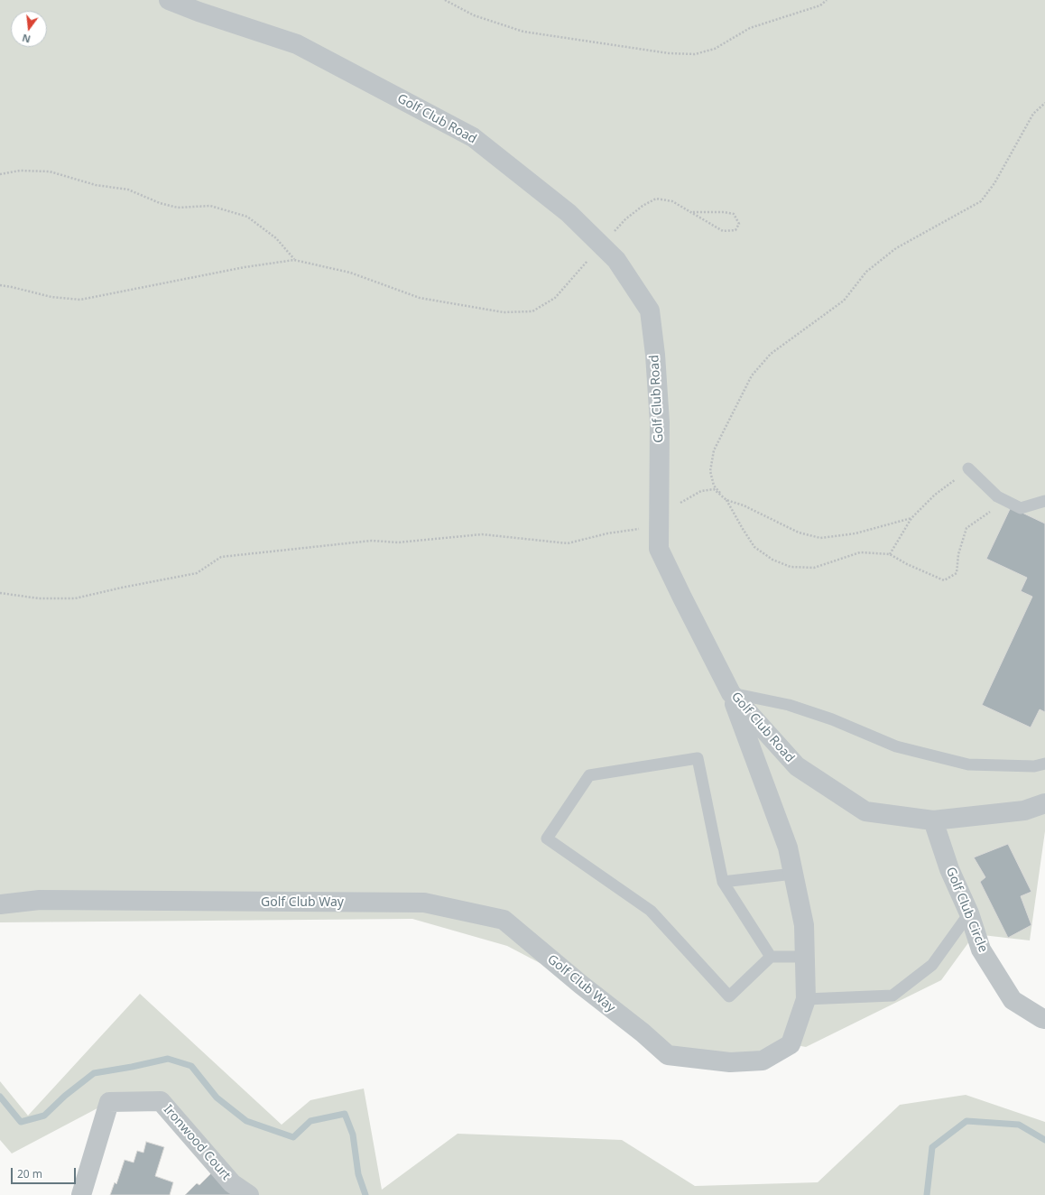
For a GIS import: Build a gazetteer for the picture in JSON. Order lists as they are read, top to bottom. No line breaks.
{"streets":{"street":["Golf Club Road","Golf Club Way","Golf Club Circle","Ironwood Court"]},"crossings":[["Golf Club Road","Golf Club Way"],["Golf Club Road","Golf Club Circle"]],"scale_bar":"20 m","north":"bottom"}
